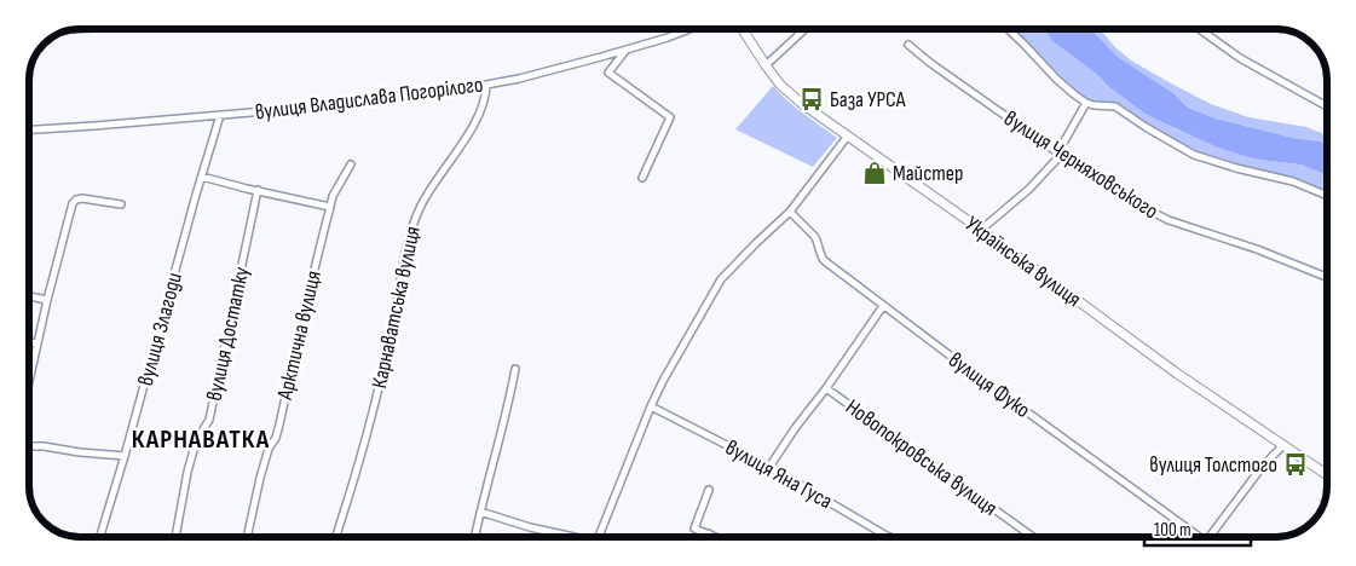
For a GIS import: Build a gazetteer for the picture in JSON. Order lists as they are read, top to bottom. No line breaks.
{"streets":{"street":["вулиця Владислава Погорілого","вулиця Черняховського","Українська вулиця","Карнаватська вулиця","вулиця Злагоди","вулиця Достатку","Арктична вулиця","вулиця Фуко","Новопокровська вулиця","вулиця Яна Гуса"]},"crossings":[["вулиця Владислава Погорілого","Карнаватська вулиця"],["вулиця Владислава Погорілого","вулиця Злагоди"]],"districts":["КАРНАВАТКА"],"places":{"bus stop":["База УРСА","вулиця Толстого"],"shop":["Майстер"]},"scale_bar":"100 m"}
